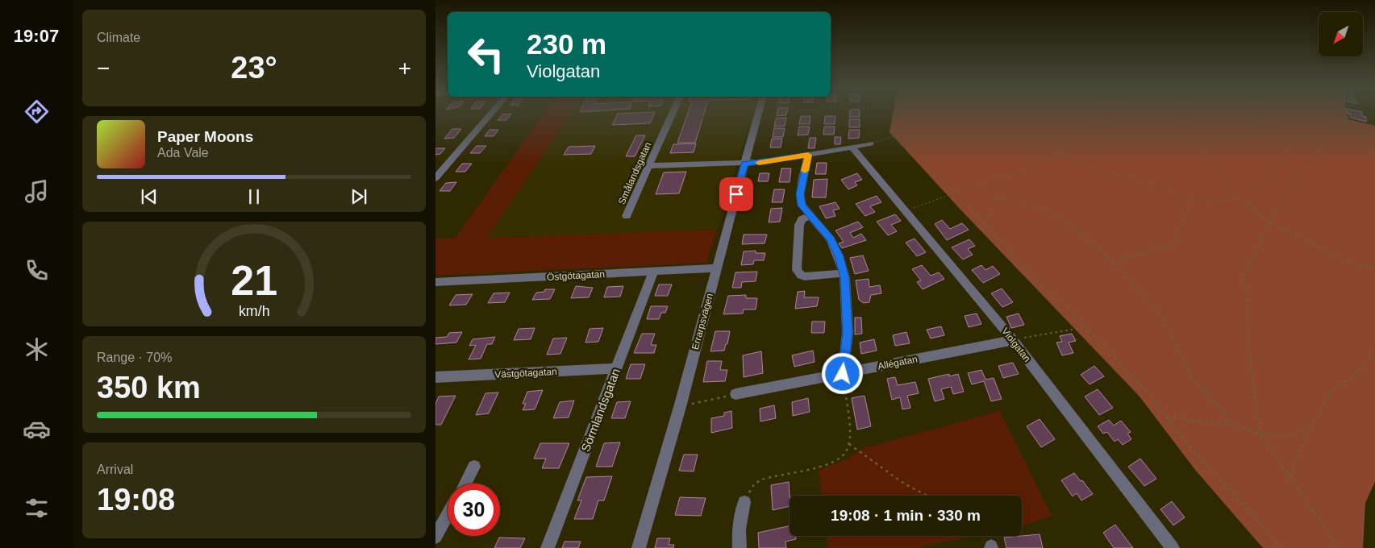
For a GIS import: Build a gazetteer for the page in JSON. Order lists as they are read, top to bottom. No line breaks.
{"streets":{"street":["Smålandsgatan","Östgötagatan","Errarpsvägen","Violgatan","Allégatan","Västgötagatan","Sörmlandsgatan"]},"crossings":[["Östgötagatan","Errarpsvägen"],["Östgötagatan","Sörmlandsgatan"],["Violgatan","Allégatan"],["Västgötagatan","Sörmlandsgatan"]],"north":"bottom left","page":{"tabs":"19:07","tile":["Climate",["Range · 70%","350 km"],["Arrival","19:08"]],"turn":["230 m","Violgatan"],"heat":["−","23°","+"],"song":["Paper Moons","Ada Vale"],"limit":"30","trip":"19:08 · 1 min · 330 m","gauge":["21","km/h"]}}
